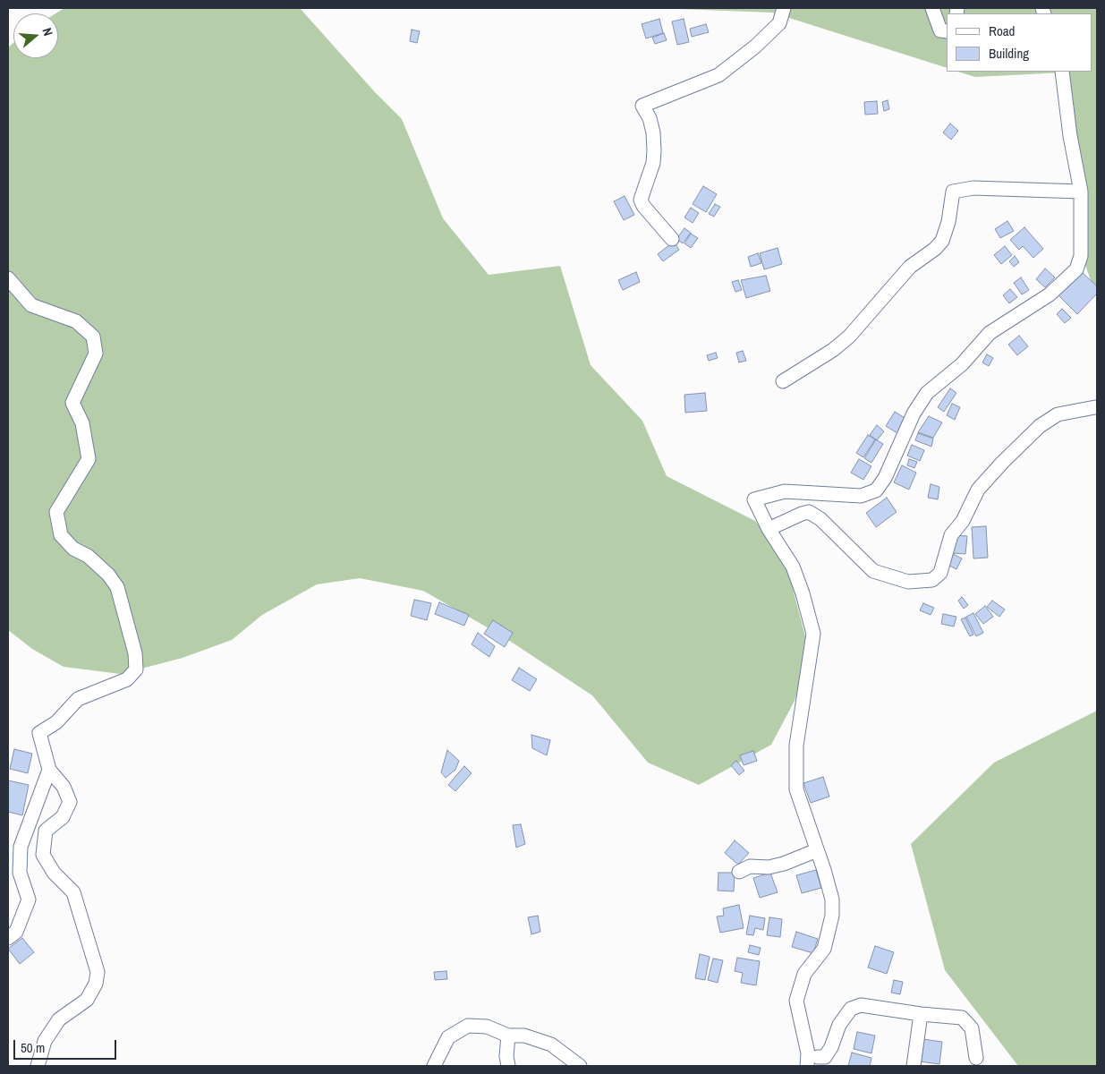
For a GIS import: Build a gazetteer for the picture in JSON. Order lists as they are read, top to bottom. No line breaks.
{"legend":["Road","Building"],"scale_bar":"50 m","north":"right"}
